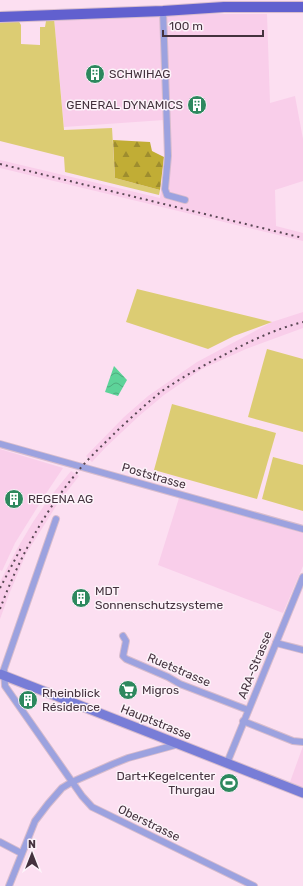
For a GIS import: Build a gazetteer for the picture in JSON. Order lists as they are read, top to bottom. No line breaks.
{"streets":{"street":["Poststrasse","ARA-Strasse","Ruetstrasse","Hauptstrasse","Oberstrasse"]},"crossings":[["ARA-Strasse","Ruetstrasse"],["ARA-Strasse","Hauptstrasse"],["Hauptstrasse","Oberstrasse"]],"places":{"building":["SCHWIHAG","GENERAL DYNAMICS","REGENA AG","MDT Sonnenschutzsysteme","Rheinblick Résidence"],"supermarket":["Migros"],"sports":["Dart+Kegelcenter Thurgau"]},"scale_bar":"100 m","north":"top"}
